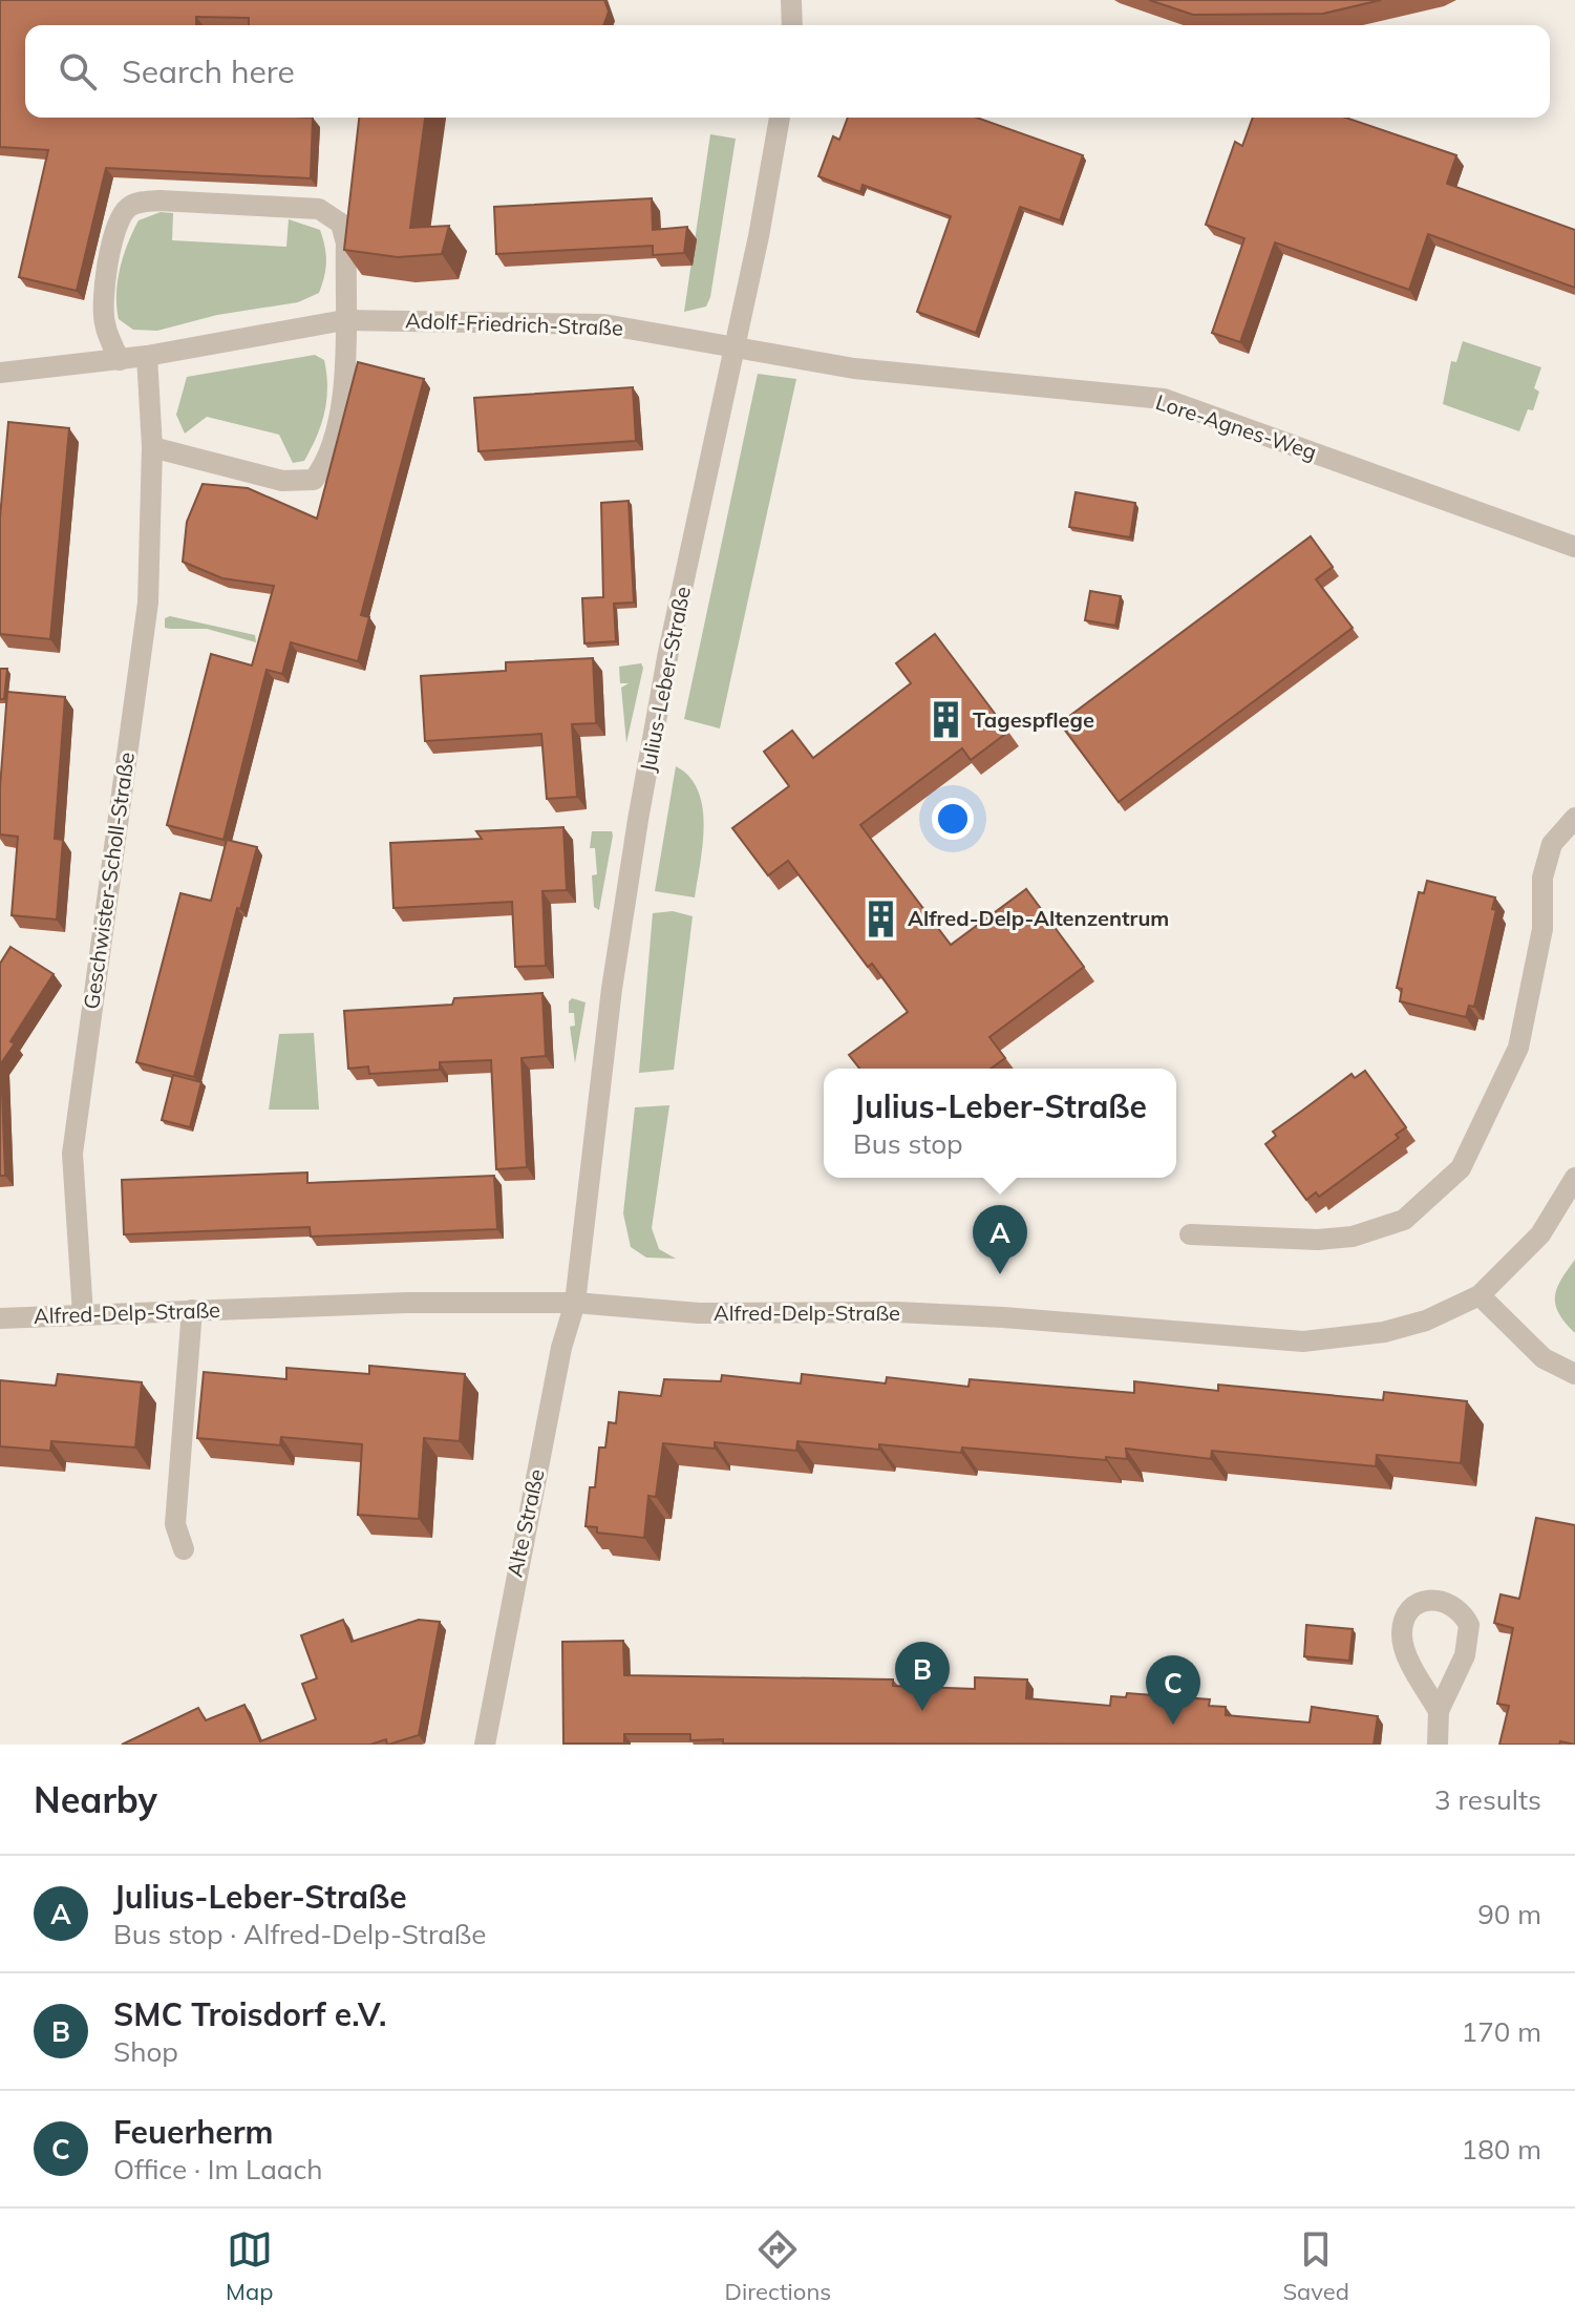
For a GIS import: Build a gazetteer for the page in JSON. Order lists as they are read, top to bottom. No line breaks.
{"streets":{"street":["Adolf-Friedrich-Straße","Lore-Agnes-Weg","Julius-Leber-Straße","Geschwister-Scholl-Straße","Alfred-Delp-Straße","Alte Straße"]},"crossings":[["Adolf-Friedrich-Straße","Lore-Agnes-Weg"],["Adolf-Friedrich-Straße","Julius-Leber-Straße"],["Adolf-Friedrich-Straße","Geschwister-Scholl-Straße"],["Lore-Agnes-Weg","Julius-Leber-Straße"],["Julius-Leber-Straße","Alfred-Delp-Straße"],["Julius-Leber-Straße","Alte Straße"],["Geschwister-Scholl-Straße","Alfred-Delp-Straße"],["Alfred-Delp-Straße","Alte Straße"]],"places":{"building":["Tagespflege","Alfred-Delp-Altenzentrum"]},"page":{"search":"Search here","popup":["Julius-Leber-Straße","Bus stop"],"pins":["A","B","C"],"heading":["Nearby","3 results"],"list":[{"mark":"A","name":"Julius-Leber-Straße","note":"Bus stop · Alfred-Delp-Straße","value":"90 m"},{"mark":"B","name":"SMC Troisdorf e.V.","note":"Shop","value":"170 m"},{"mark":"C","name":"Feuerherm","note":"Office · Im Laach","value":"180 m"}],"nav":["Map","Directions","Saved"]}}
